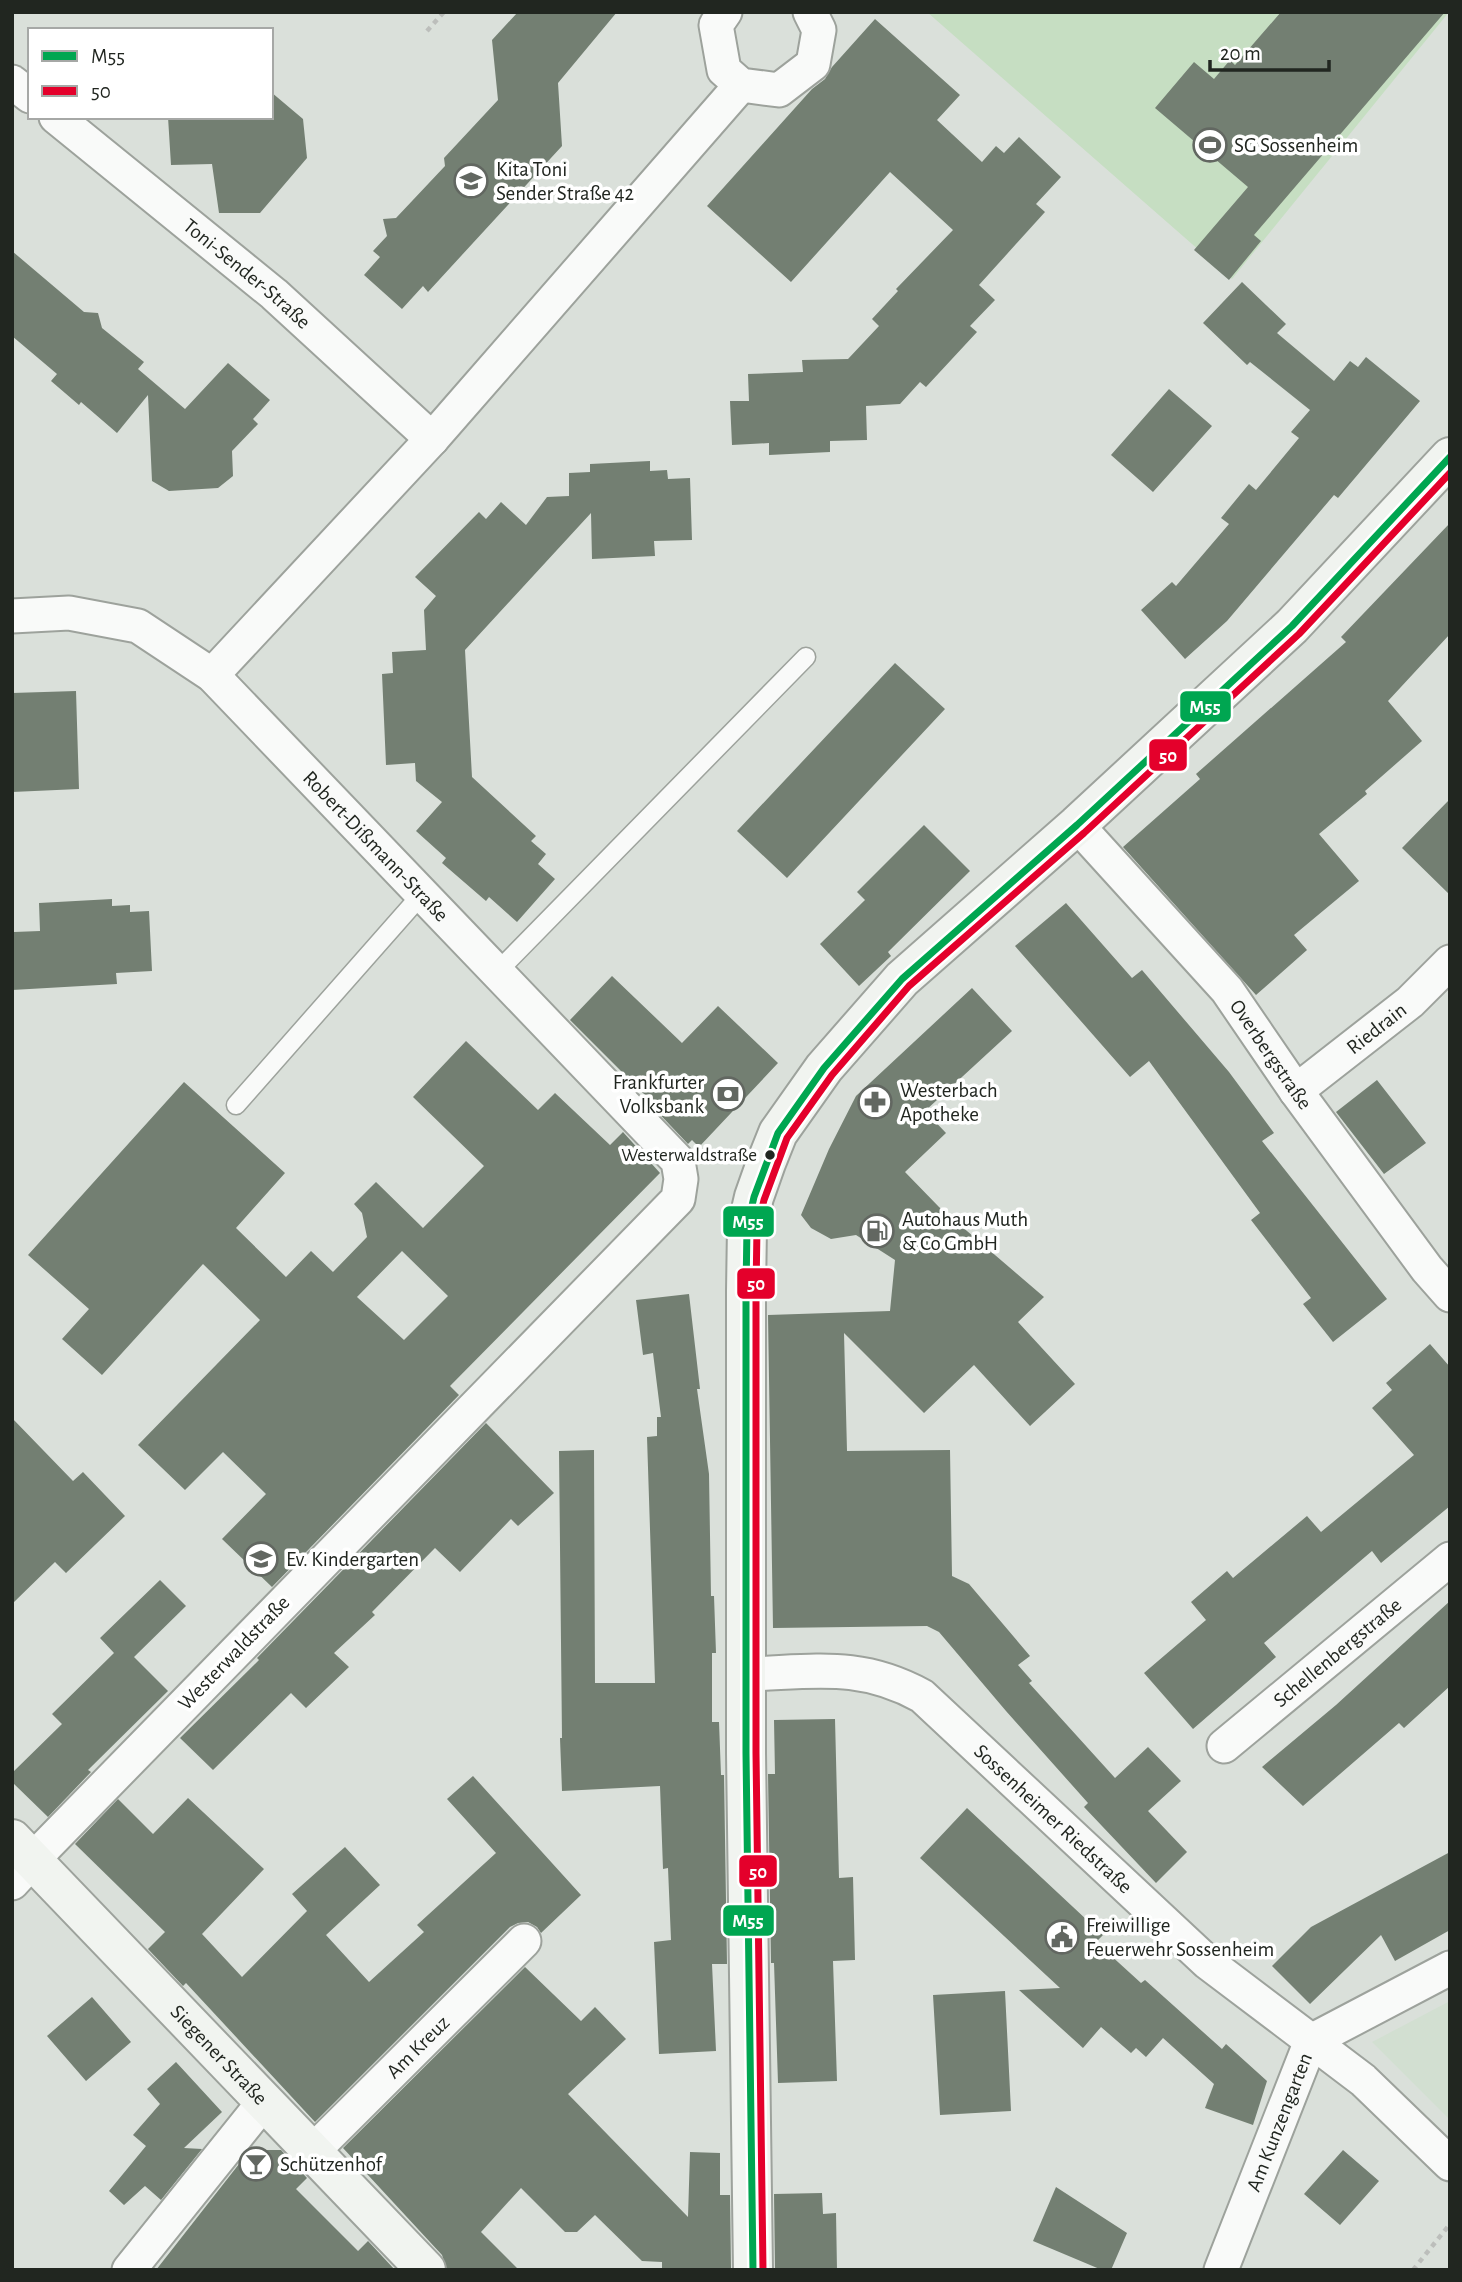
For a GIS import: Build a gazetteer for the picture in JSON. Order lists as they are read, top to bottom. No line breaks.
{"streets":{"main road":["Siegener Straße"],"street":["Toni-Sender-Straße","Robert-Dißmann-Straße","Riedrain","Overbergstraße","Schellenbergstraße","Westerwaldstraße","Sossenheimer Riedstraße","Am Kreuz","Am Kunzengarten"]},"crossings":[["Robert-Dißmann-Straße","Westerwaldstraße"],["Riedrain","Overbergstraße"],["Westerwaldstraße","Siegener Straße"],["Sossenheimer Riedstraße","Am Kunzengarten"],["Am Kreuz","Siegener Straße"]],"places":{"sports":["SG Sossenheim"],"school or university":["Kita Toni Sender Straße 42","Ev. Kindergarten"],"bank":["Frankfurter Volksbank"],"pharmacy":["Westerbach Apotheke"],"other":["Westerwaldstraße"],"fuel station":["Autohaus Muth & Co GmbH"],"public building":["Freiwillige Feuerwehr Sossenheim"],"bar":["Schützenhof"]},"lines":["transit line M55","transit line 50"],"legend":["M55","50"],"scale_bar":"20 m"}
